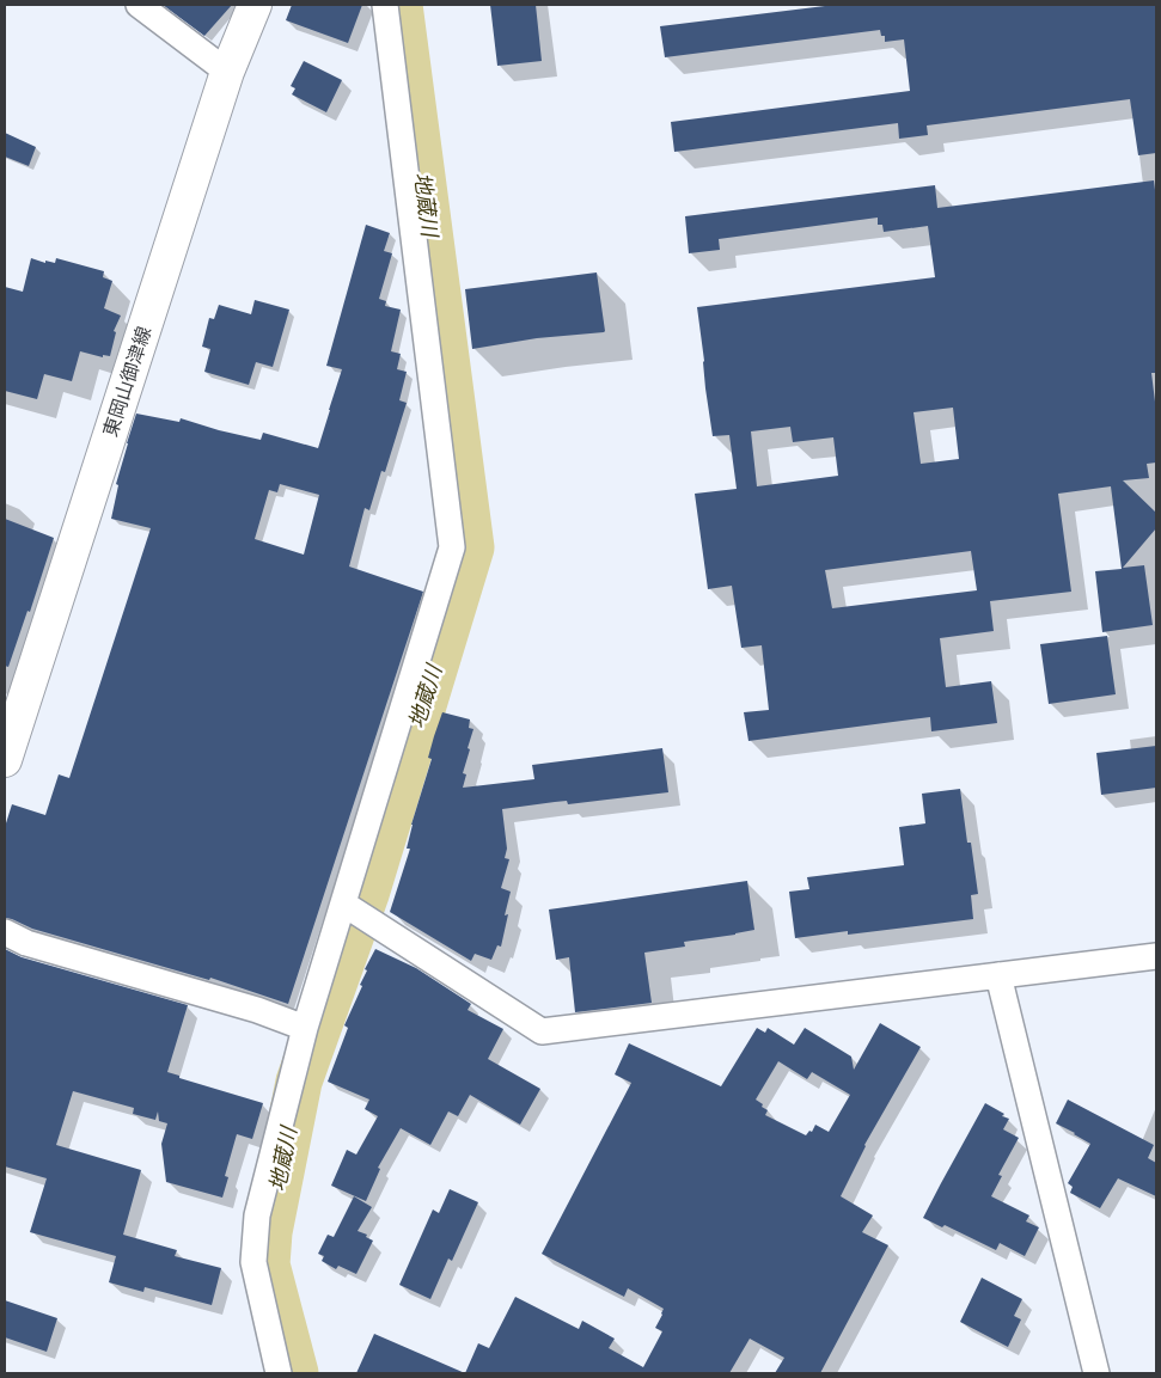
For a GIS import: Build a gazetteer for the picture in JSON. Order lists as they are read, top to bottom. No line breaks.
{"streets":{"main road":["東岡山御津線"]},"water":["地蔵川"]}
